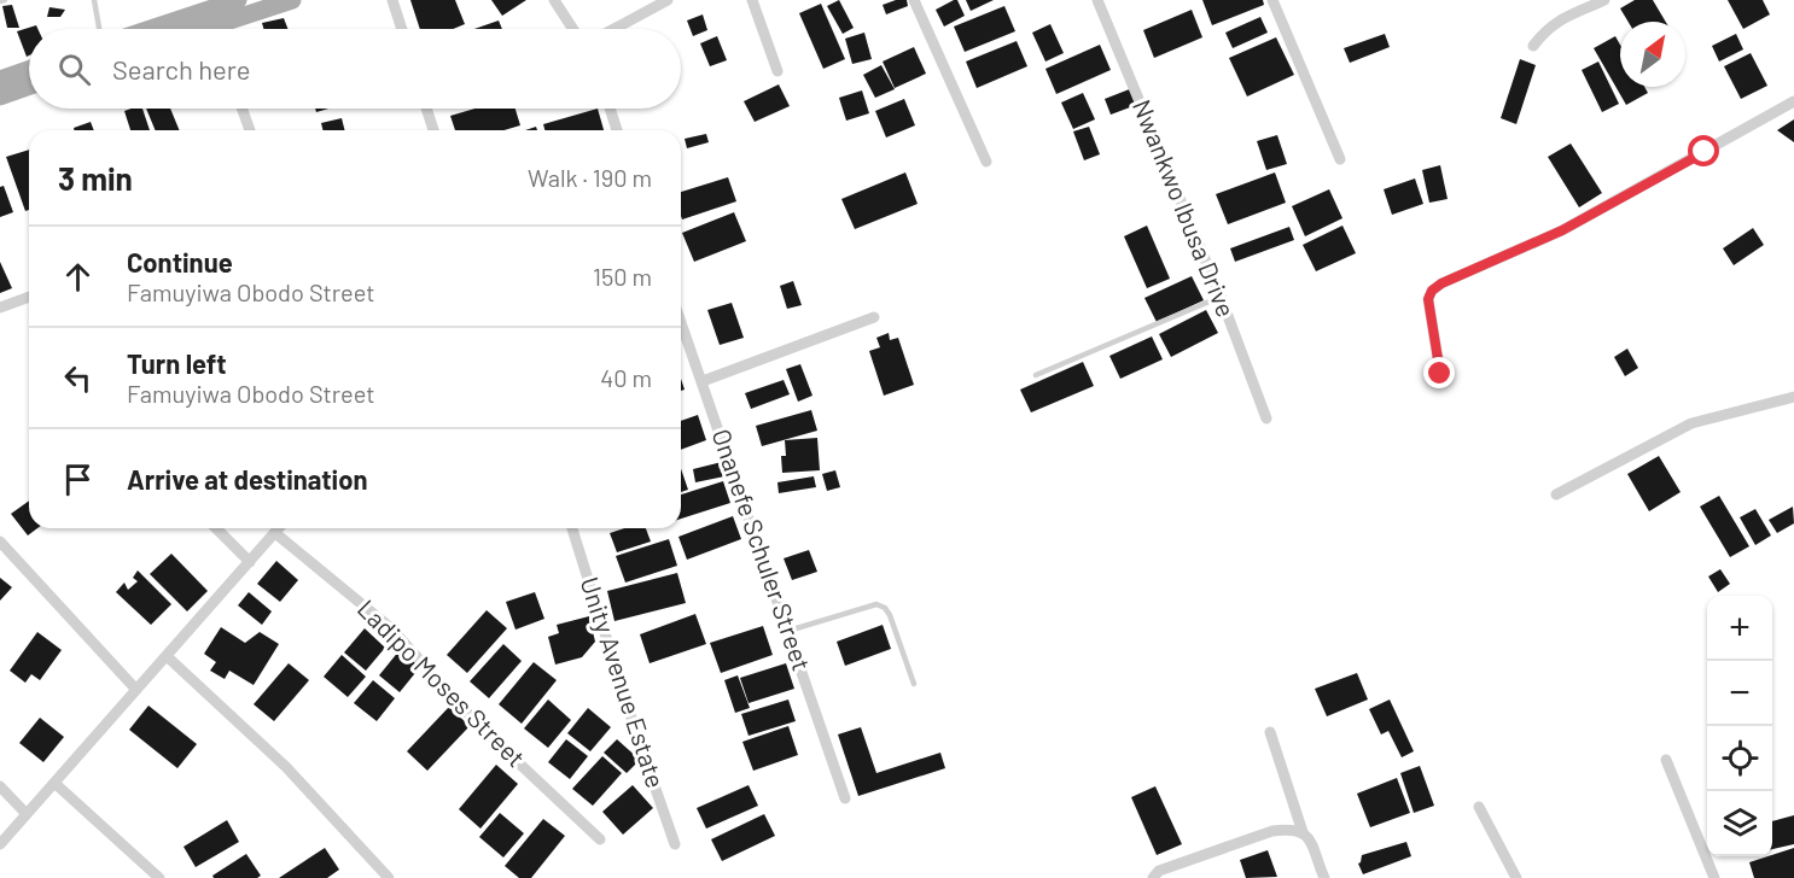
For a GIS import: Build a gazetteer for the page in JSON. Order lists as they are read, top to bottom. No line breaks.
{"streets":{"street":["Nwankwo Ibusa Drive","Onanefe Schuler Street","Unity Avenue Estate","Ladipo Moses Street"]},"north":"top right","page":{"search":"Search here","heading":["3 min","Walk · 190 m"],"list":[["Continue","Famuyiwa Obodo Street","150 m"],["Turn left","Famuyiwa Obodo Street","40 m"],"Arrive at destination"],"map_buttons":["+","−"]}}
